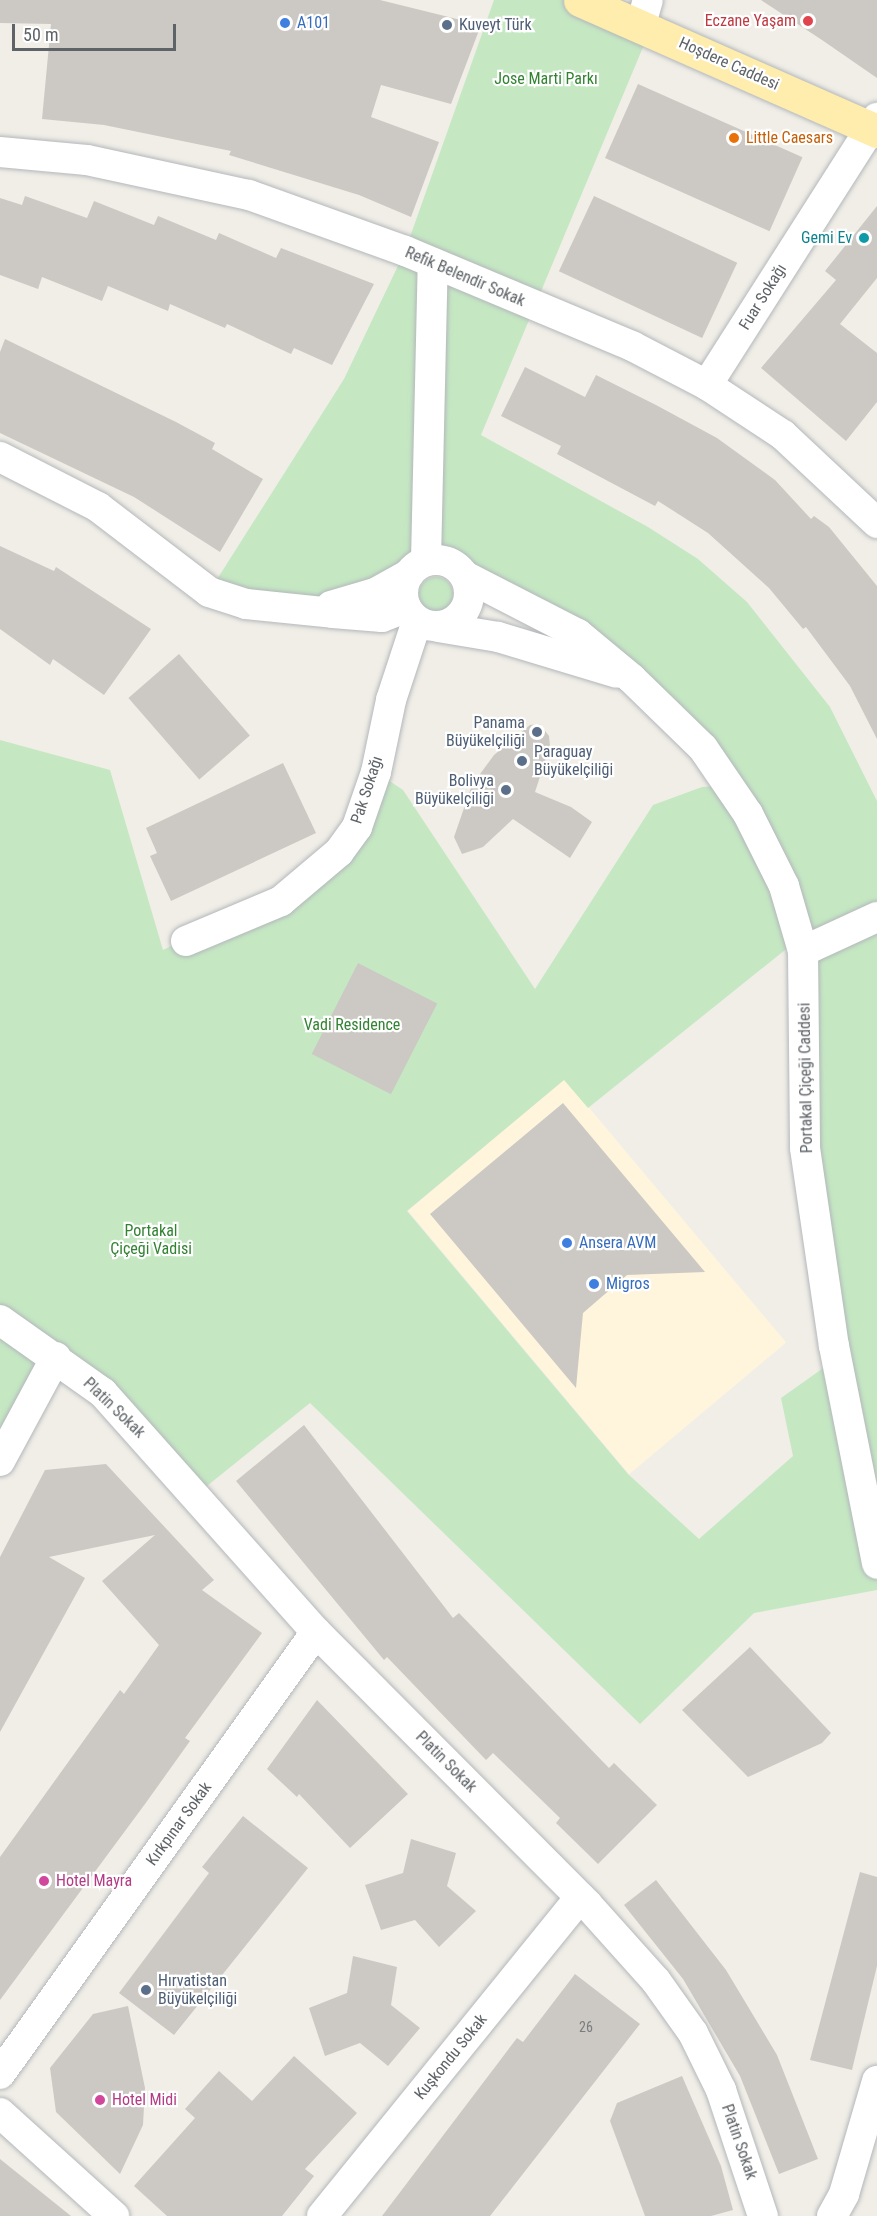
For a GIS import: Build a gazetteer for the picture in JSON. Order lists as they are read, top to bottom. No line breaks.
{"streets":{"main road":["Hoşdere Caddesi"],"street":["Refik Belendir Sokak","Fuar Sokağı","Pak Sokağı","Portakal Çiçeği Caddesi","Platin Sokak","Kırkpınar Sokak","Kuşkondu Sokak"]},"crossings":[["Hoşdere Caddesi","Fuar Sokağı"],["Refik Belendir Sokak","Fuar Sokağı"],["Pak Sokağı","Portakal Çiçeği Caddesi"],["Platin Sokak","Kırkpınar Sokak"],["Platin Sokak","Kuşkondu Sokak"]],"parks":["Jose Marti Parkı","Vadi Residence","Portakal Çiçeği Vadisi"],"places":["Eczane Yaşam","A101","Kuveyt Türk","Little Caesars","Gemi Ev","Panama Büyükelçiliği","Paraguay Büyükelçiliği","Bolivya Büyükelçiliği","Ansera AVM","Migros","Hotel Mayra","Hırvatistan Büyükelçiliği","Hotel Midi"],"house_numbers":["26"],"scale_bar":"50 m"}
